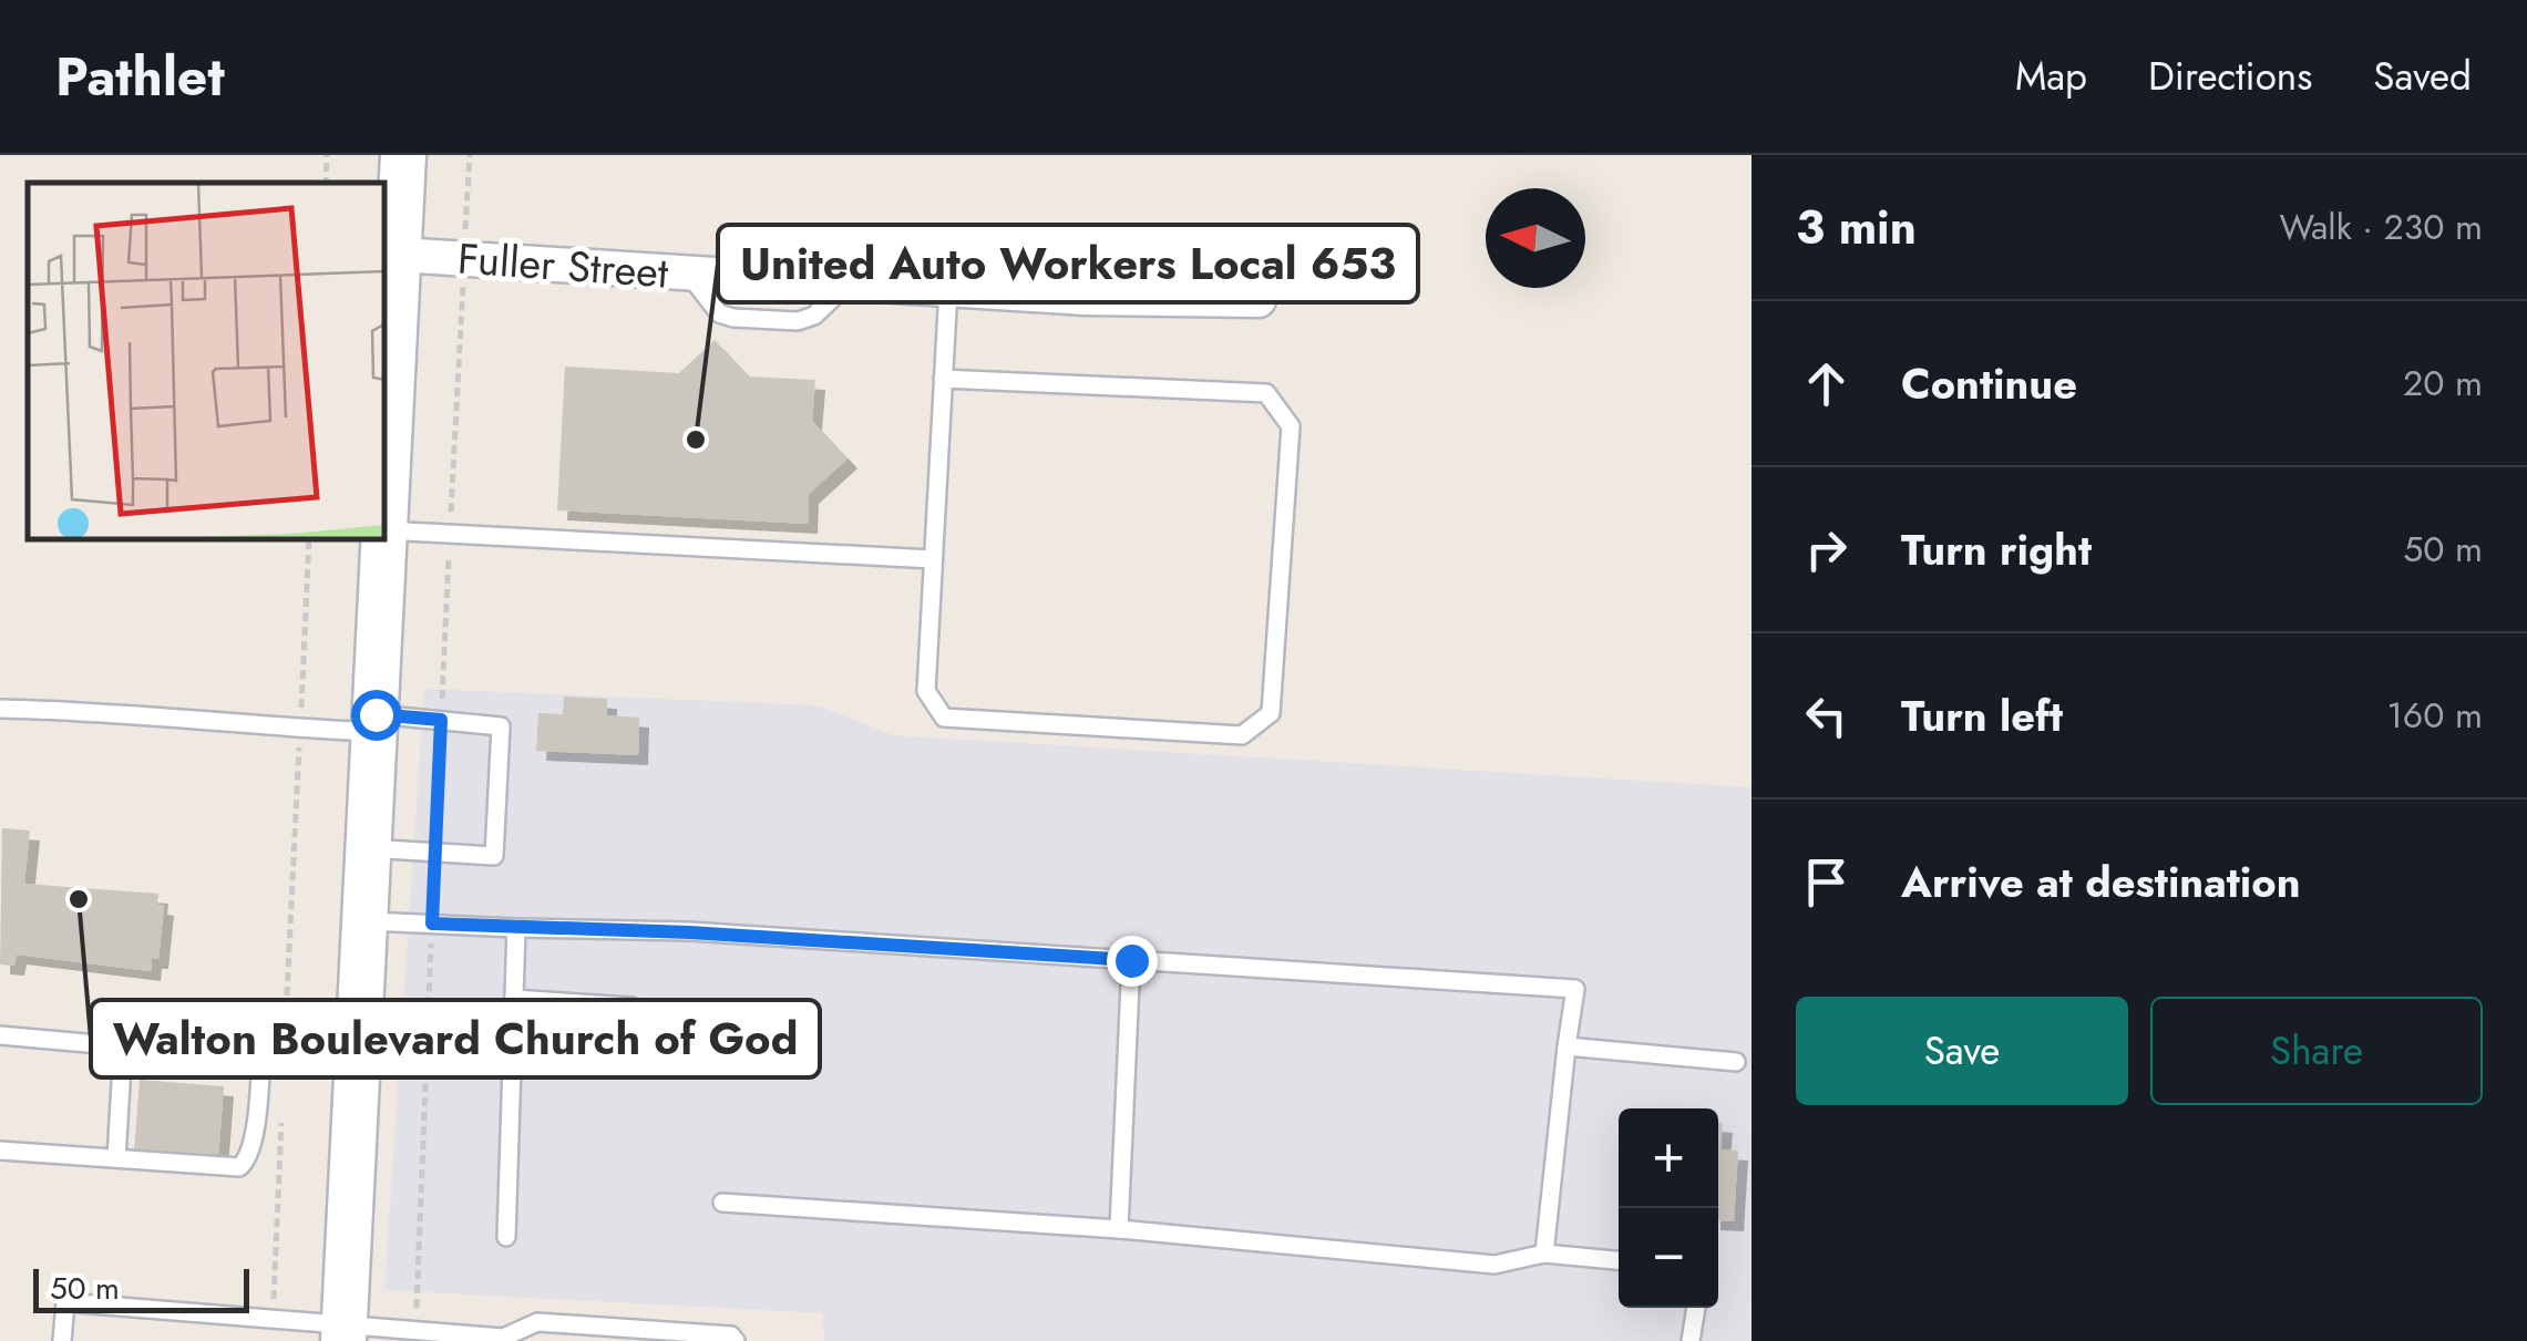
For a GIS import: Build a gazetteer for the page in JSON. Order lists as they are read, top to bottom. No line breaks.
{"streets":{"street":["Fuller Street"]},"places":["United Auto Workers Local 653","Walton Boulevard Church of God"],"scale_bar":"50 m","north":"left","page":{"header":"Pathlet","nav":["Map","Directions","Saved"],"heading":["3 min","Walk · 230 m"],"list":[["Continue","20 m"],["Turn right","50 m"],["Turn left","160 m"],"Arrive at destination"],"buttons":["Save","Share"],"map_buttons":["+","−"],"scale":"50 m"}}
